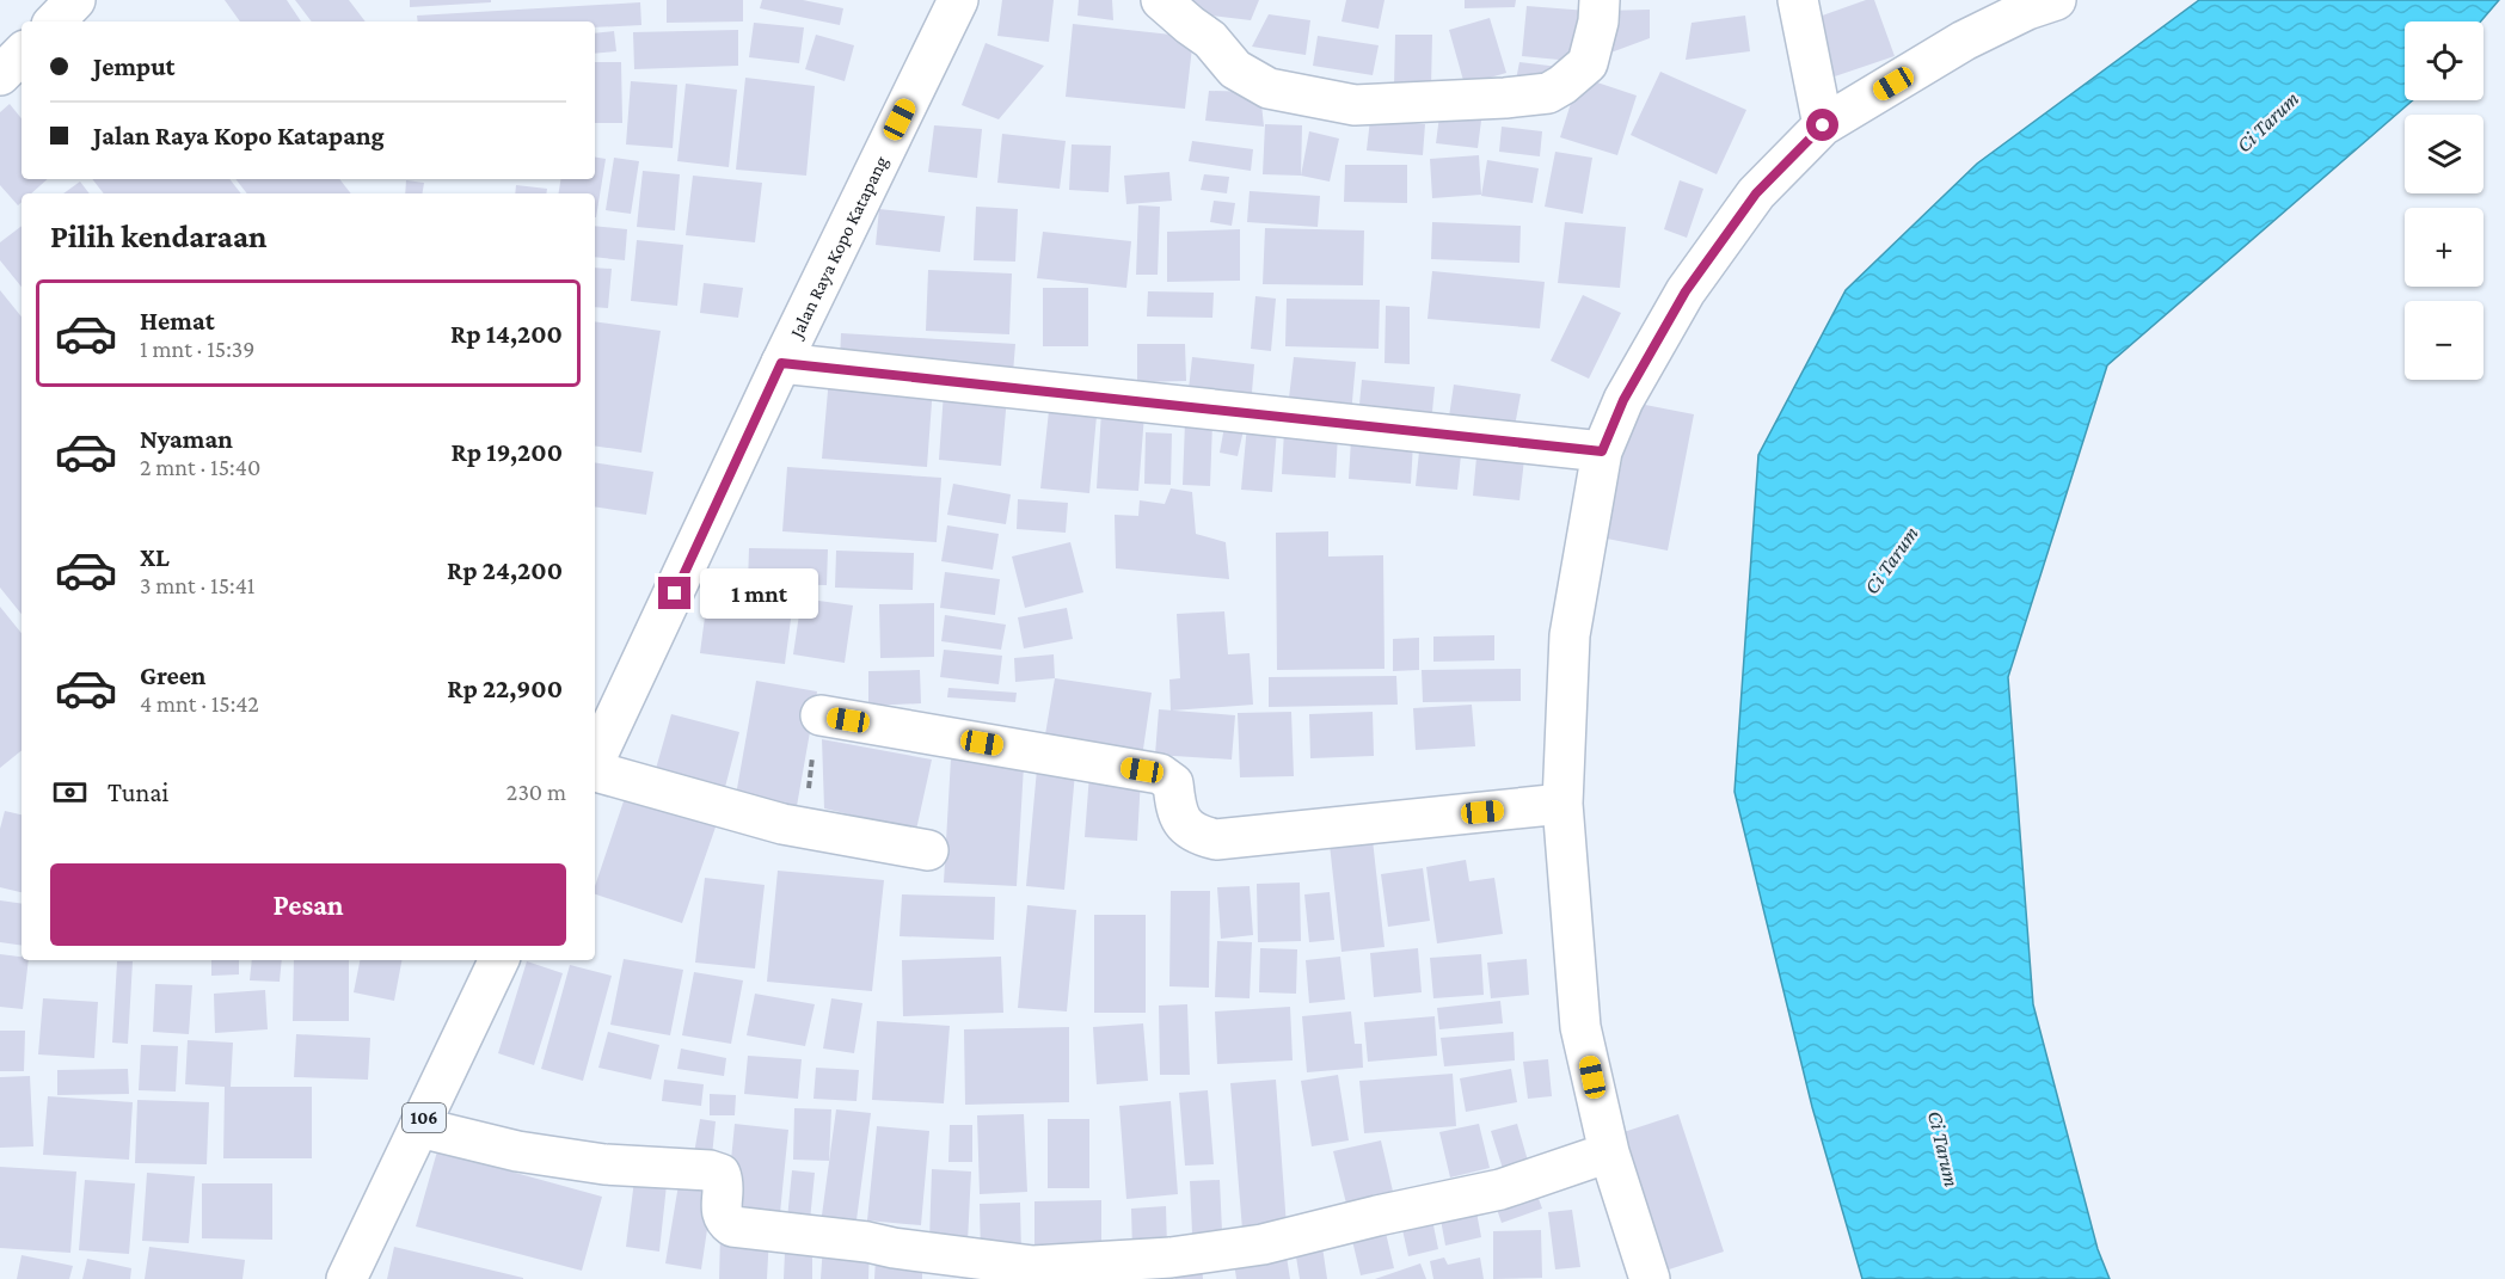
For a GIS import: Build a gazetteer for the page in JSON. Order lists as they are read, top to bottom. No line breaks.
{"streets":{"street":["Jalan Raya Kopo Katapang","106"]},"water":["Ci Tarum"],"page":{"map_buttons":["+","−"],"banner":["Jemput","Jalan Raya Kopo Katapang"],"heading":"Pilih kendaraan","list":[{"name":"Hemat","note":"1 mnt · 15:39","value":"Rp 14,200"},{"name":"Nyaman","note":"2 mnt · 15:40","value":"Rp 19,200"},{"name":"XL","note":"3 mnt · 15:41","value":"Rp 24,200"},{"name":"Green","note":"4 mnt · 15:42","value":"Rp 22,900"}],"bubble":"1 mnt","pay":["Tunai","230 m"],"buttons":"Pesan"}}
